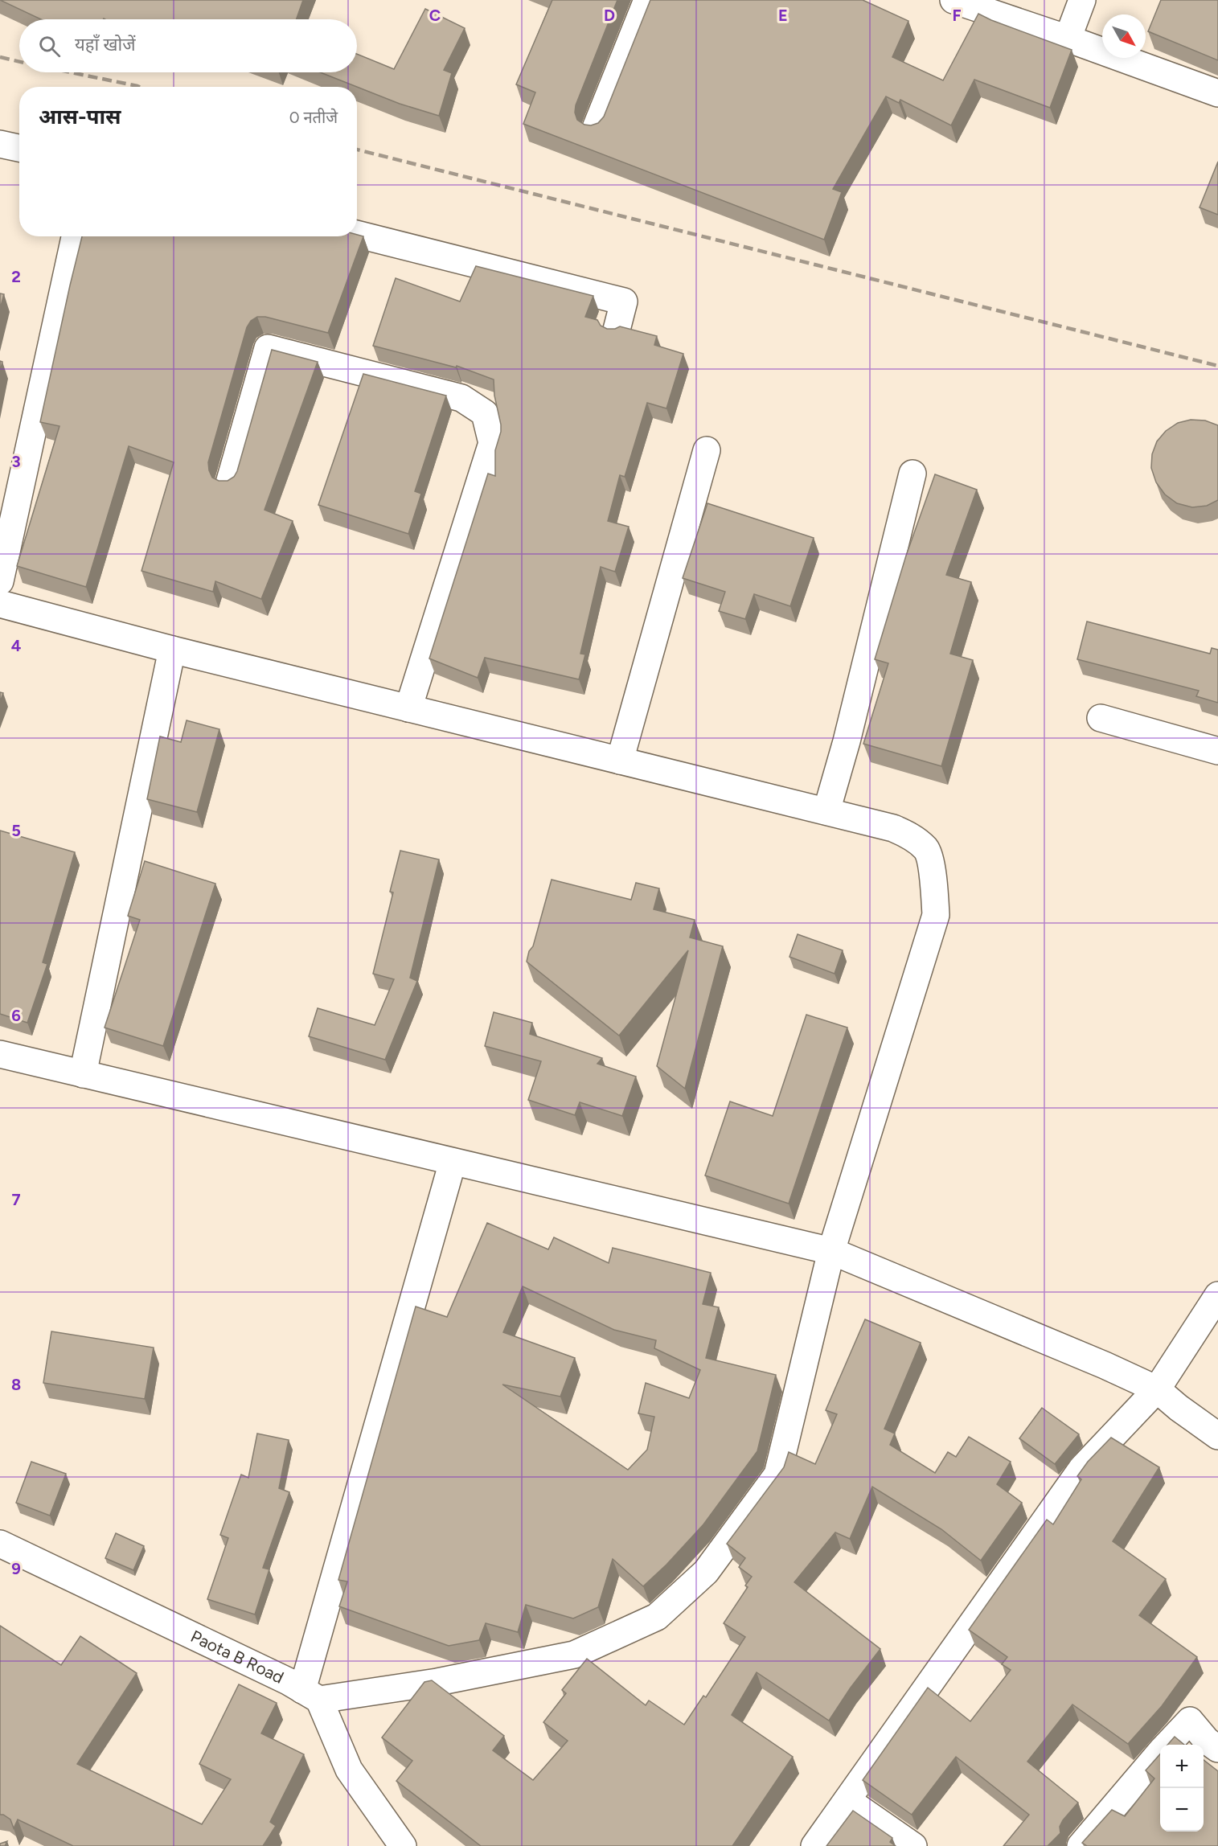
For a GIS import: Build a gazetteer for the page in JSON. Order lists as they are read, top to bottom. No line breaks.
{"streets":{"street":["Paota B Road"]},"north":"bottom right","page":{"search":"यहाँ खोजें","heading":["आस-पास","0 नतीजे"],"map_buttons":["+","−"]},"grid":{"columns":["C","D","E","F"],"rows":["2","3","4","5","6","7","8","9"]}}
